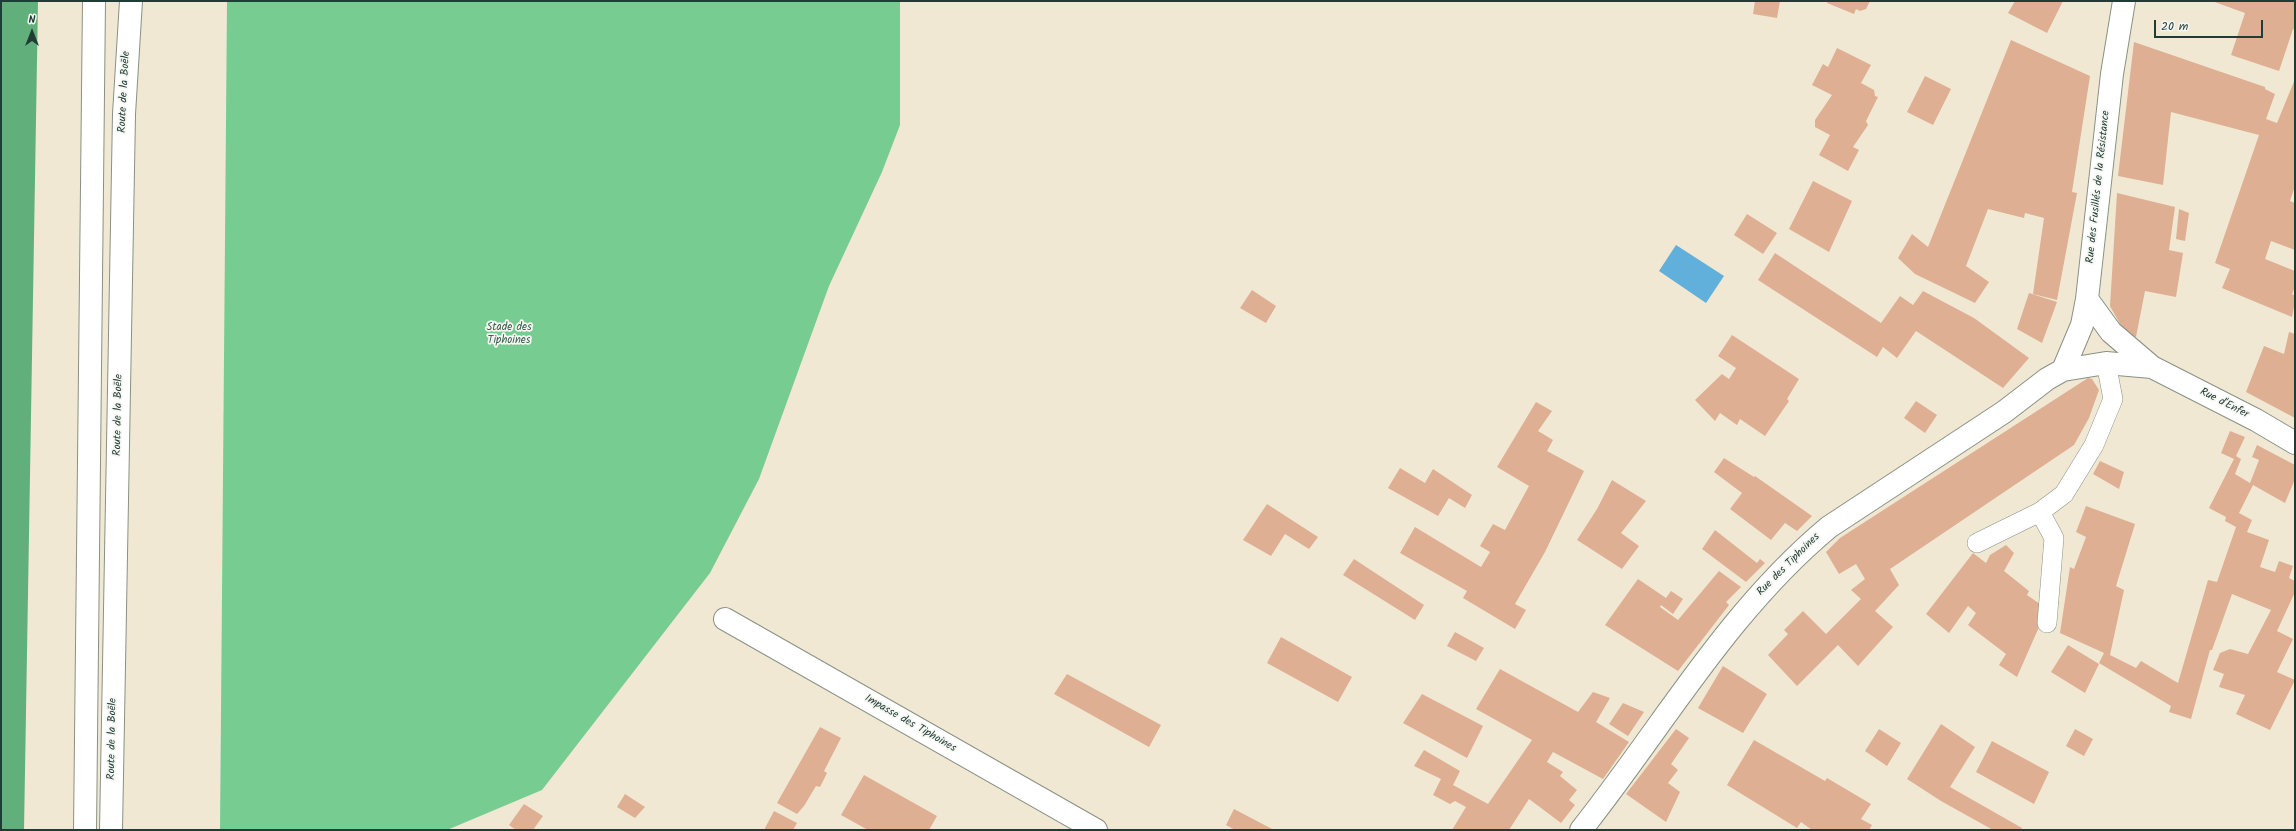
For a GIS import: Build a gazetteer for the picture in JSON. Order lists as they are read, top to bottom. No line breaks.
{"streets":{"street":["Route de la Boële","Rue des Fusillés de la Résistance","Rue d'Enfer","Rue des Tiphoines","Impasse des Tiphoines"]},"crossings":[["Rue des Fusillés de la Résistance","Rue d'Enfer"],["Rue des Fusillés de la Résistance","Rue des Tiphoines"],["Rue d'Enfer","Rue des Tiphoines"]],"parks":["Stade des Tiphoines"],"scale_bar":"20 m","north":"top"}
